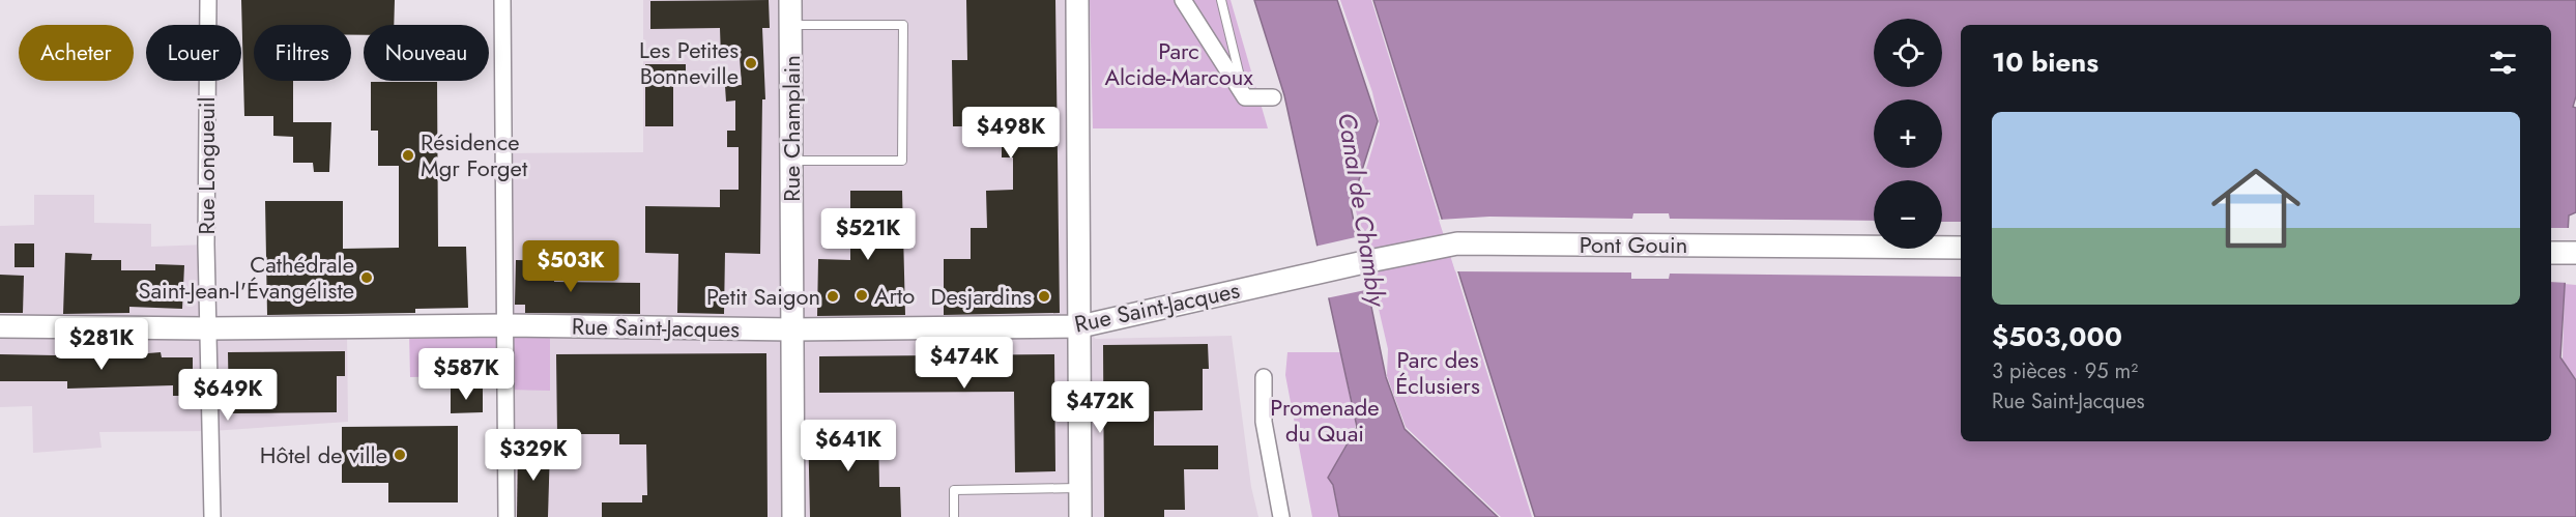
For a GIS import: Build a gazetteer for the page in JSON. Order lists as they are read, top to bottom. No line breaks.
{"streets":{"street":["Rue Champlain","Rue Longueuil","Pont Gouin","Rue Saint-Jacques"]},"crossings":[["Rue Champlain","Rue Saint-Jacques"],["Rue Longueuil","Rue Saint-Jacques"],["Pont Gouin","Rue Saint-Jacques"]],"water":["Canal de Chambly"],"parks":["Parc Alcide-Marcoux","Parc des Éclusiers","Promenade du Quai"],"places":["Les Petites Bonneville","Résidence Mgr Forget","Cathédrale Saint-Jean-l'Évangéliste","Arto","Petit Saigon","Desjardins","Hôtel de ville"],"page":{"map_buttons":["+","−"],"chip":["Acheter","Louer","Filtres","Nouveau"],"heading":"10 biens","list":[{"name":"$503,000","note":"3 pièces · 95 m² · Rue Saint-Jacques"}],"price":["$498K","$521K","$503K","$281K","$474K","$587K","$649K","$472K","$641K","$329K"]}}
